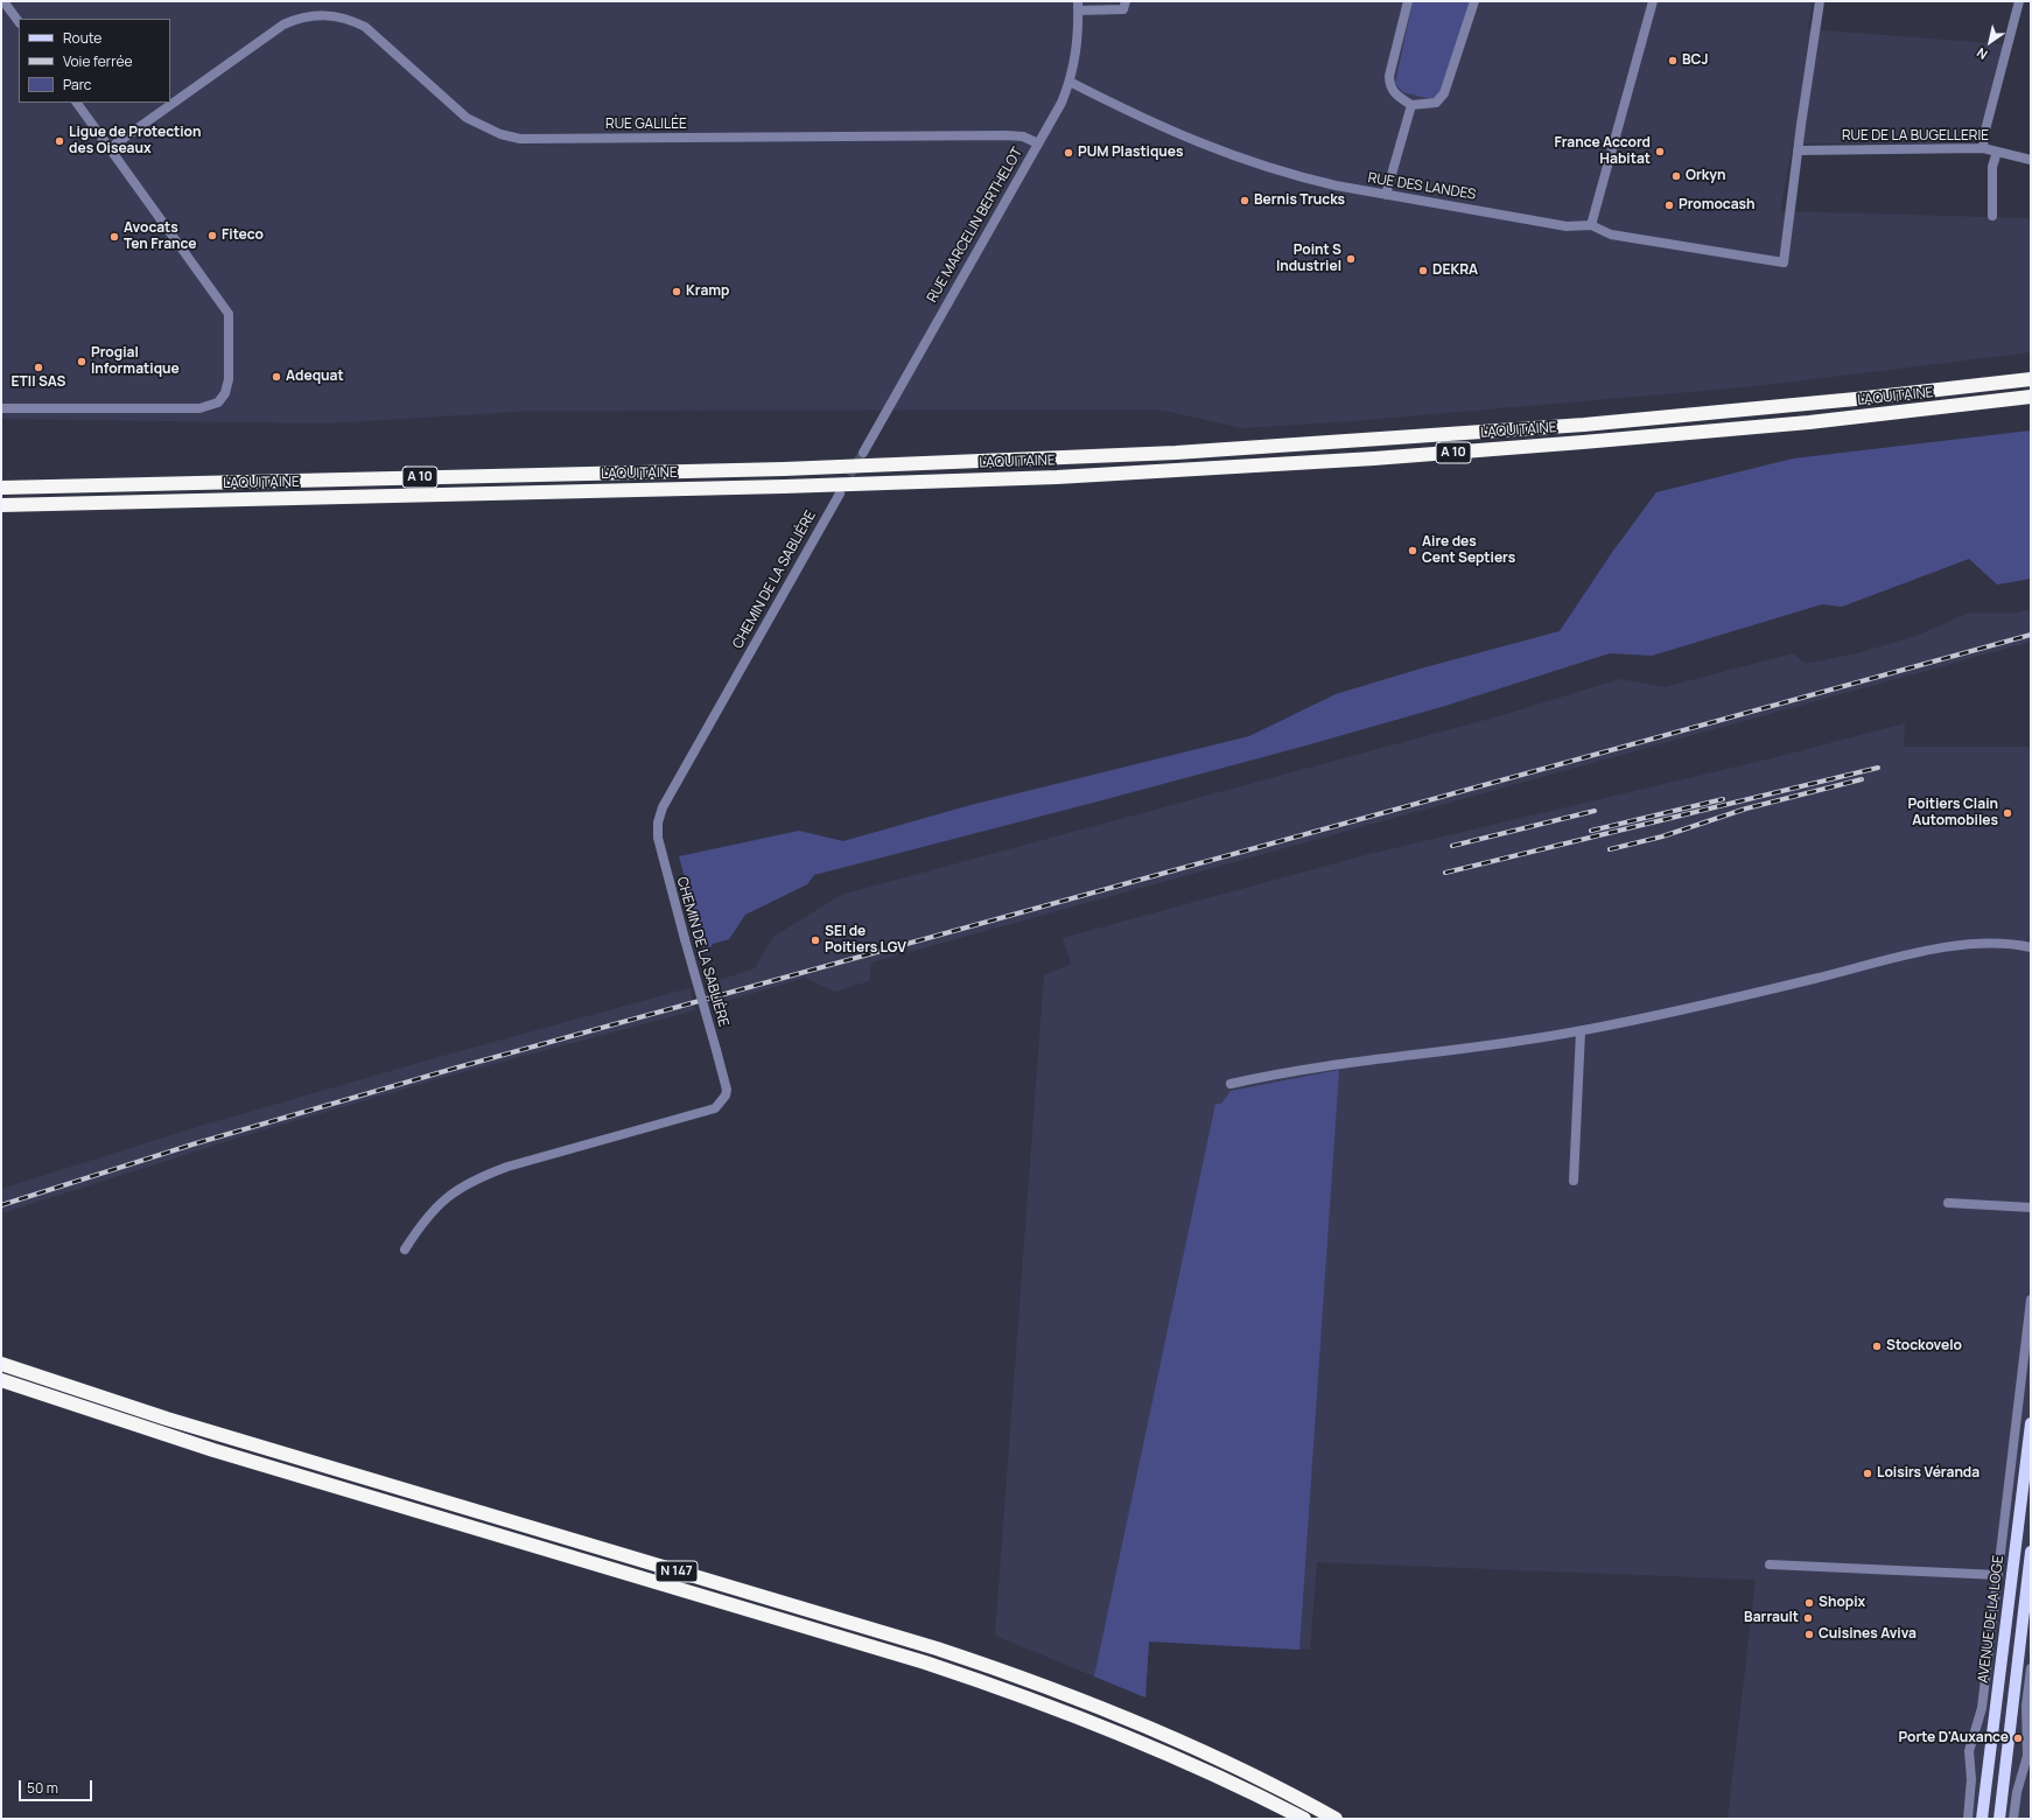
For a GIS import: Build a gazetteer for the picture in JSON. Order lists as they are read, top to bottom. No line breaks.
{"streets":{"highway":["L'AQUITAINE","A 10","N 147"],"main road":["AVENUE DE LA LOGE"],"street":["RUE GALILÉE","RUE DE LA BUGELLERIE","RUE DES LANDES","RUE MARCELIN BERTHELOT","CHEMIN DE LA SABLIÈRE"]},"crossings":[["RUE GALILÉE","RUE MARCELIN BERTHELOT"],["RUE DE LA BUGELLERIE","RUE DES LANDES"],["RUE DES LANDES","RUE MARCELIN BERTHELOT"]],"places":["BCJ","Ligue de Protection des Oiseaux","France Accord Habitat","PUM Plastiques","Orkyn","Bernis Trucks","Promocash","Fiteco","Avocats Ten France","Point S Industriel","DEKRA","Kramp","Progial Informatique","ETII SAS","Adequat","Aire des Cent Septiers","Poitiers Clain Automobiles","SEI de Poitiers LGV","Stockovelo","Loisirs Véranda","Shopix","Barrault","Cuisines Aviva","Porte D'Auxance"],"legend":["Route","Voie ferrée","Parc"],"scale_bar":"50 m","north":"bottom left"}
